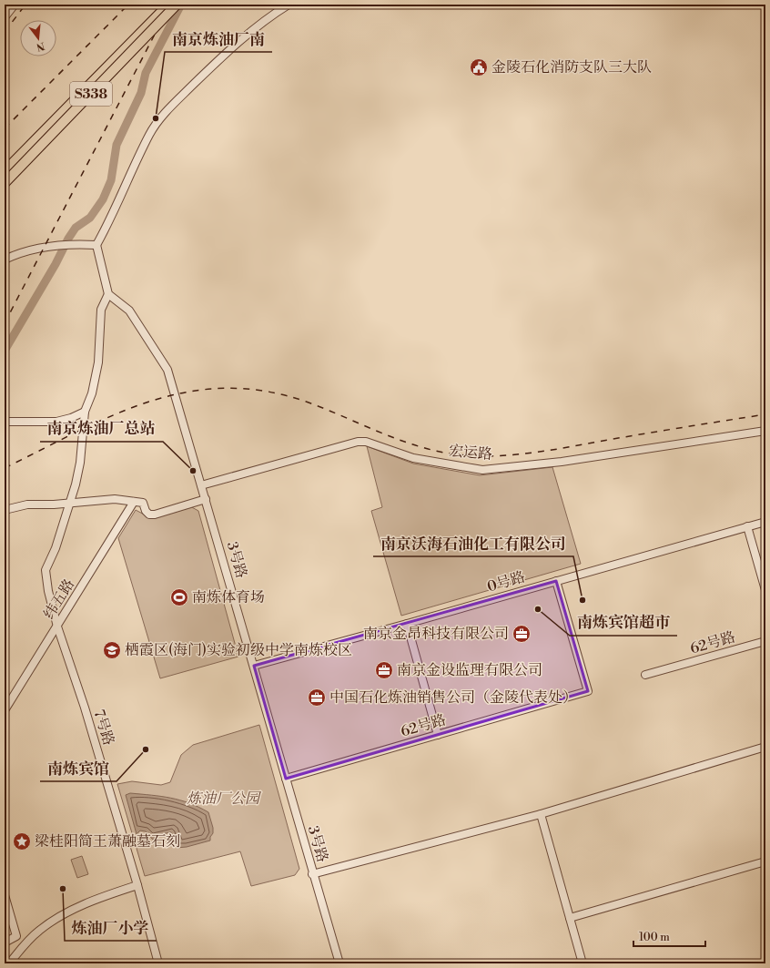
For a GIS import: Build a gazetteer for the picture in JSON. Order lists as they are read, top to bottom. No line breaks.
{"streets":{"main road":["S338"],"street":["宏运路","3号路","0号路","纬五路","62号路","7号路"]},"crossings":[["宏运路","3号路"],["3号路","0号路"],["3号路","62号路"],["3号路","7号路"],["0号路","62号路"],["纬五路","7号路"]],"parks":["炼油厂公园"],"places":{"public building":["金陵石化消防支队三大队"],"other":["南京炼油厂南","南京炼油厂总站","南京沃海石油化工有限公司","南炼宾馆超市","南炼宾馆","炼油厂小学"],"sports":["南炼体育场"],"office":["南京金昂科技有限公司","南京金设监理有限公司","中国石化炼油销售公司（金陵代表处）"],"school or university":["栖霞区(海门)实验初级中学南炼校区"],"place":["梁桂阳简王萧融墓石刻"]},"scale_bar":"100 m","north":"bottom"}
